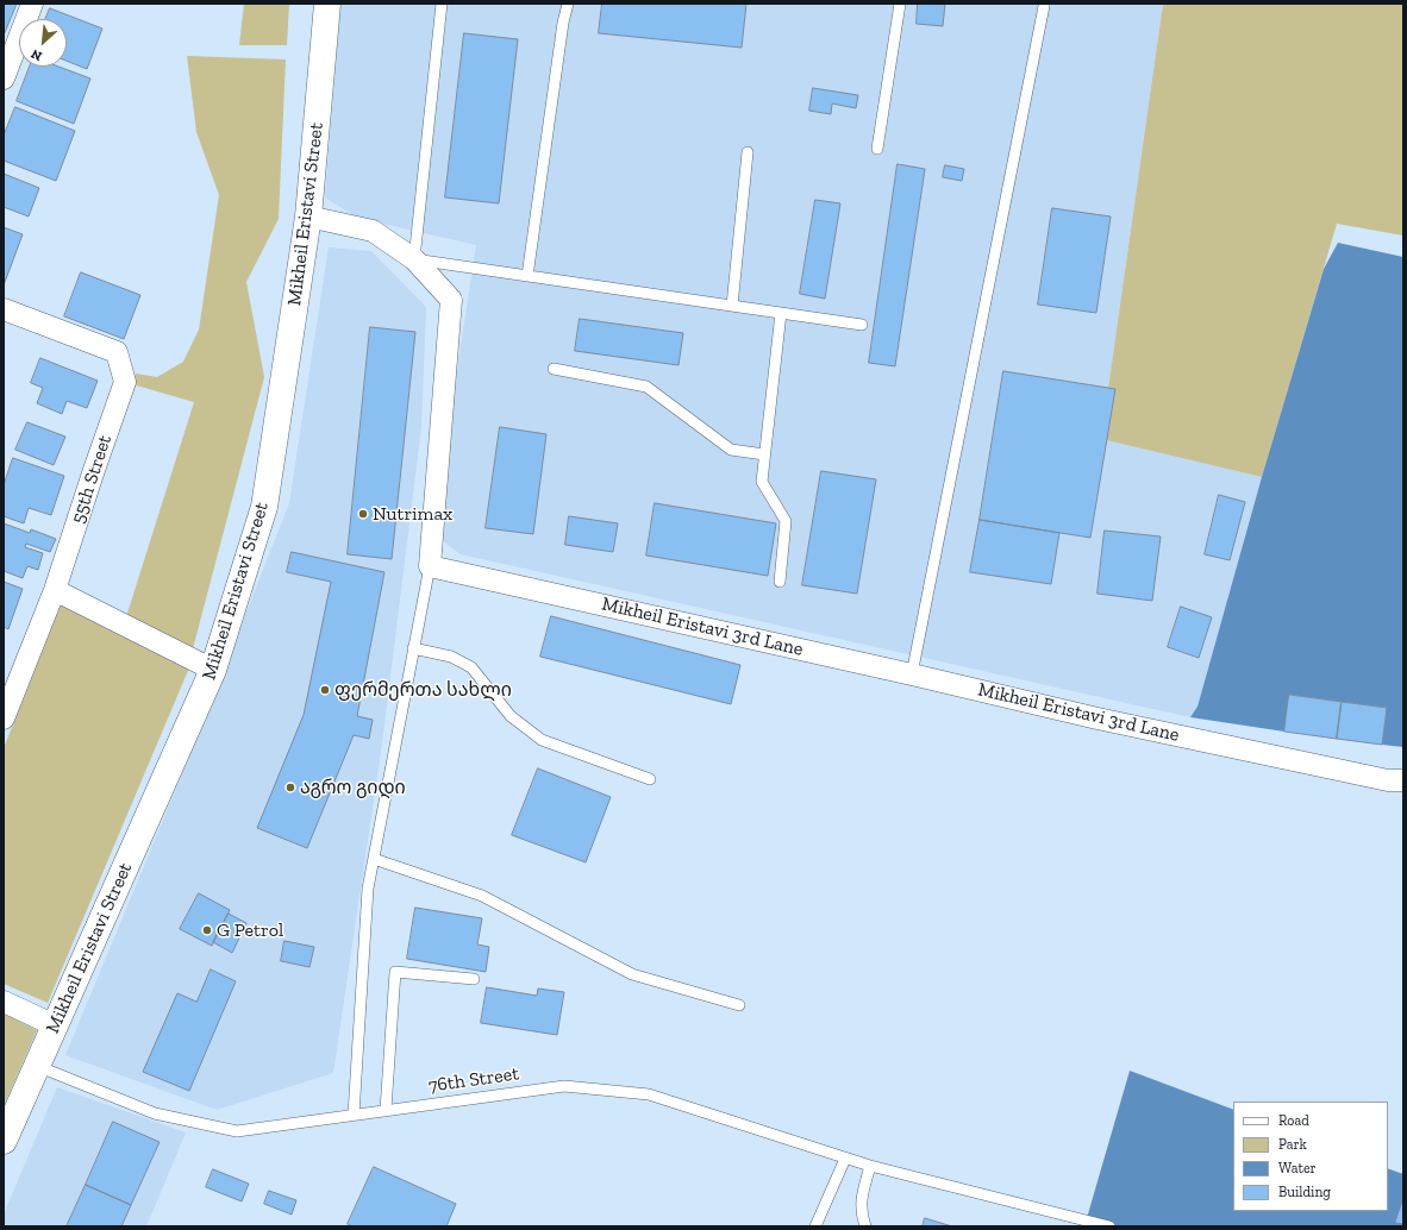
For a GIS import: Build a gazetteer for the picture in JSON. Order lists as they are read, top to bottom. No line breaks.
{"streets":{"main road":["Mikheil Eristavi Street"],"street":["55th Street","Mikheil Eristavi 3rd Lane"],"lane":["76th Street"]},"crossings":[["Mikheil Eristavi Street","76th Street"]],"places":["Nutrimax","ფერმერთა სახლი","აგრო გიდი","G Petrol"],"legend":["Road","Park","Water","Building"],"north":"bottom left"}
